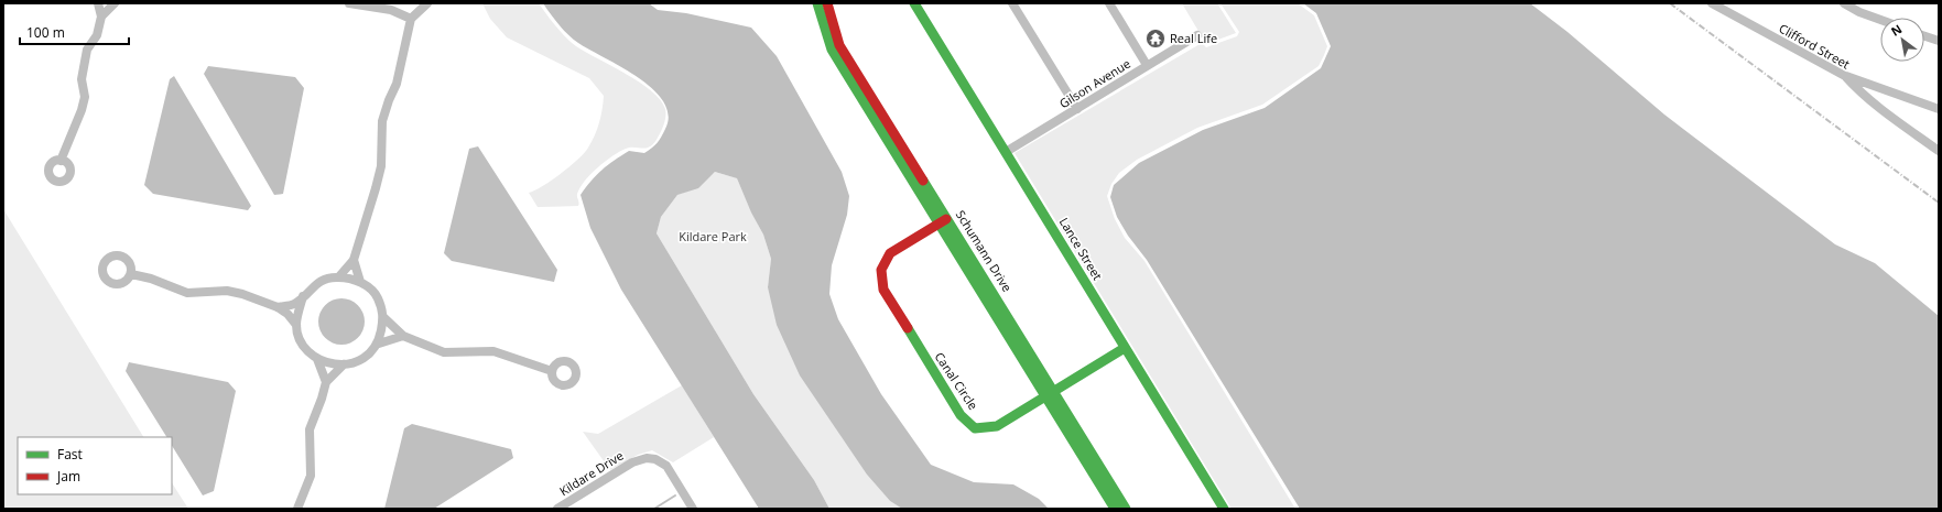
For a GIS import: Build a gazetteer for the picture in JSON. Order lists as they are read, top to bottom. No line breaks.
{"streets":{"street":["Clifford Street","Gilson Avenue","Lance Street","Schumann Drive","Canal Circle","Kildare Drive"]},"crossings":[["Gilson Avenue","Lance Street"],["Lance Street","Canal Circle"],["Schumann Drive","Canal Circle"]],"parks":["Kildare Park"],"places":{"temple":["Real Life"]},"legend":["Fast","Jam"],"scale_bar":"100 m","north":"top left"}
